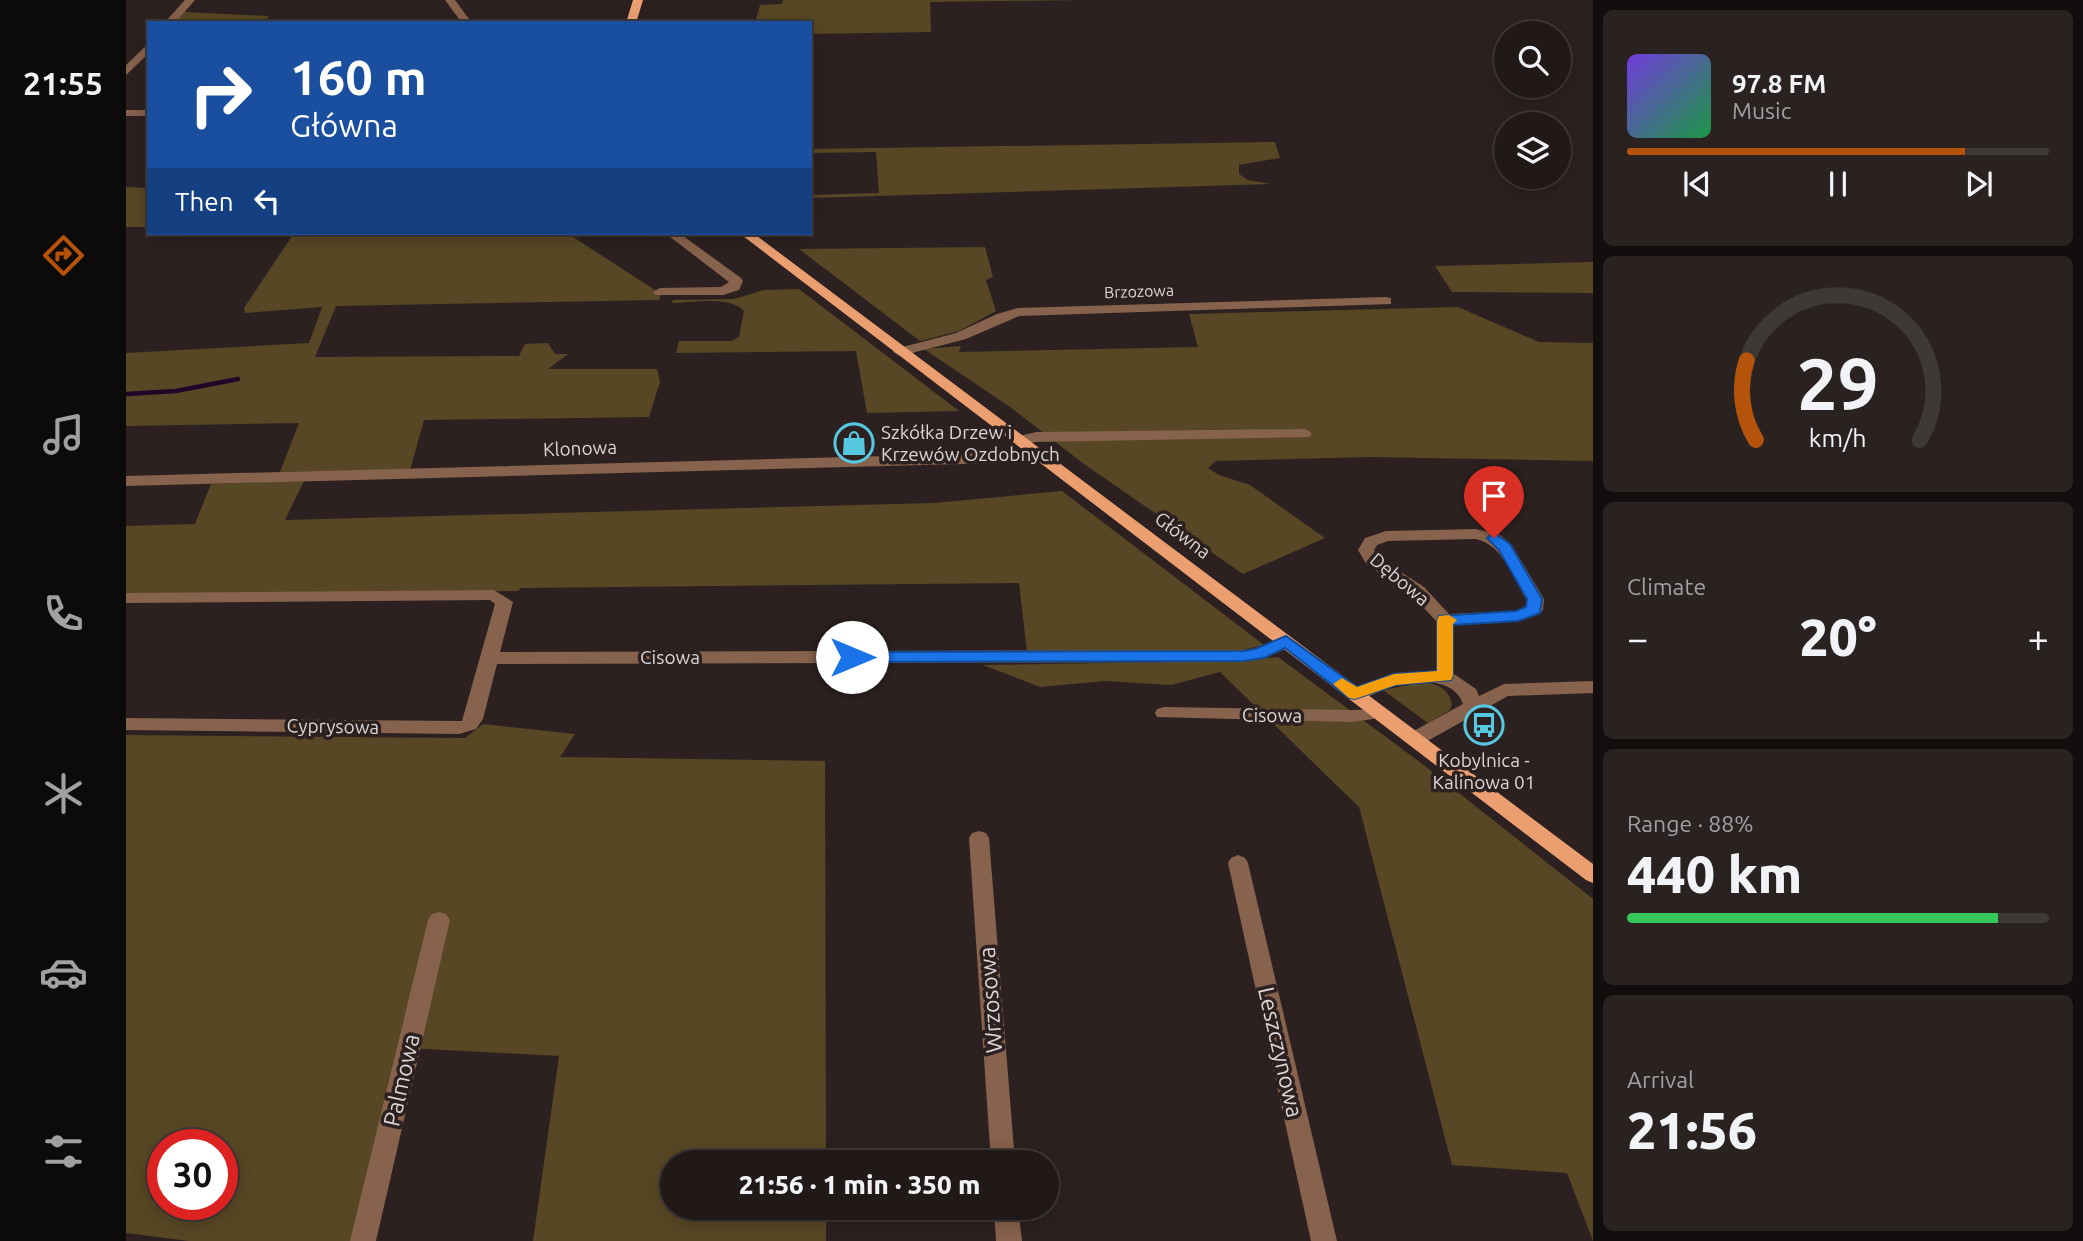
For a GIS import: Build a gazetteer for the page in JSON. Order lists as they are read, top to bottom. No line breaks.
{"streets":{"main road":["Główna"],"street":["Brzozowa","Klonowa","Dębowa","Cisowa","Cyprysowa","Wrzosowa","Leszczynowa","Palmowa"]},"crossings":[["Brzozowa","Główna"],["Klonowa","Główna"],["Główna","Cisowa"],["Cisowa","Cyprysowa"]],"places":{"shop":["Szkółka Drzew i Krzewów Ozdobnych"],"bus stop":["Kobylnica - Kalinowa 01"]},"page":{"tabs":"21:55","turn":["160 m","Główna"],"song":["97.8 FM","Music"],"then":"Then","tile":["Climate",["Range · 88%","440 km"],["Arrival","21:56"]],"heat":["−","20°","+"],"limit":"30","trip":"21:56 · 1 min · 350 m","gauge":["29","km/h"]}}
